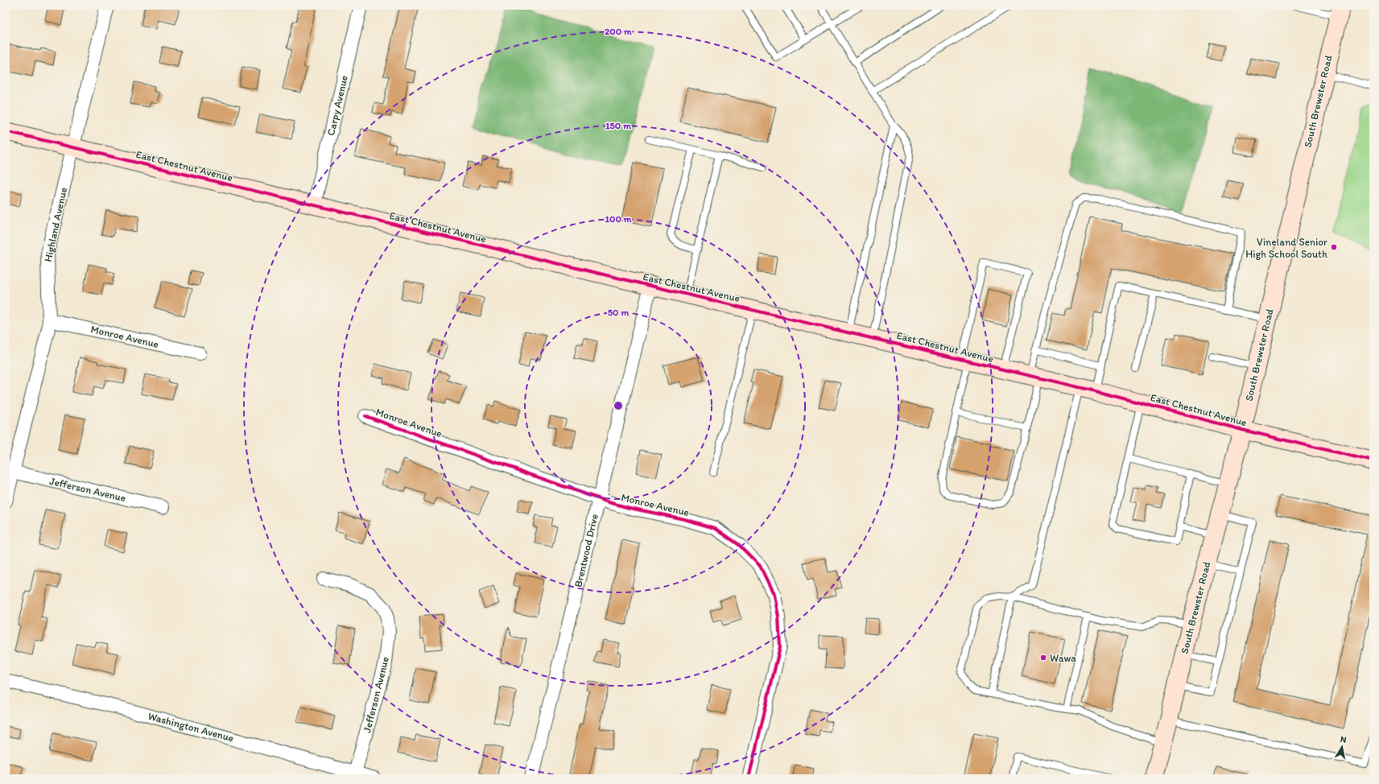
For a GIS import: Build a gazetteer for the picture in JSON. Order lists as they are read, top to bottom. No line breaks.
{"streets":{"street":["South Brewster Road","Carpy Avenue","East Chestnut Avenue","Highland Avenue","Monroe Avenue","Jefferson Avenue","Brentwood Drive","Washington Avenue"]},"crossings":[["South Brewster Road","East Chestnut Avenue"],["Carpy Avenue","East Chestnut Avenue"],["East Chestnut Avenue","Highland Avenue"],["East Chestnut Avenue","Brentwood Drive"],["Highland Avenue","Monroe Avenue"],["Highland Avenue","Jefferson Avenue"],["Monroe Avenue","Brentwood Drive"],["Jefferson Avenue","Washington Avenue"]],"places":["Vineland Senior High School South","Wawa"],"north":"top","rings":["200 m","150 m","100 m","50 m"]}
